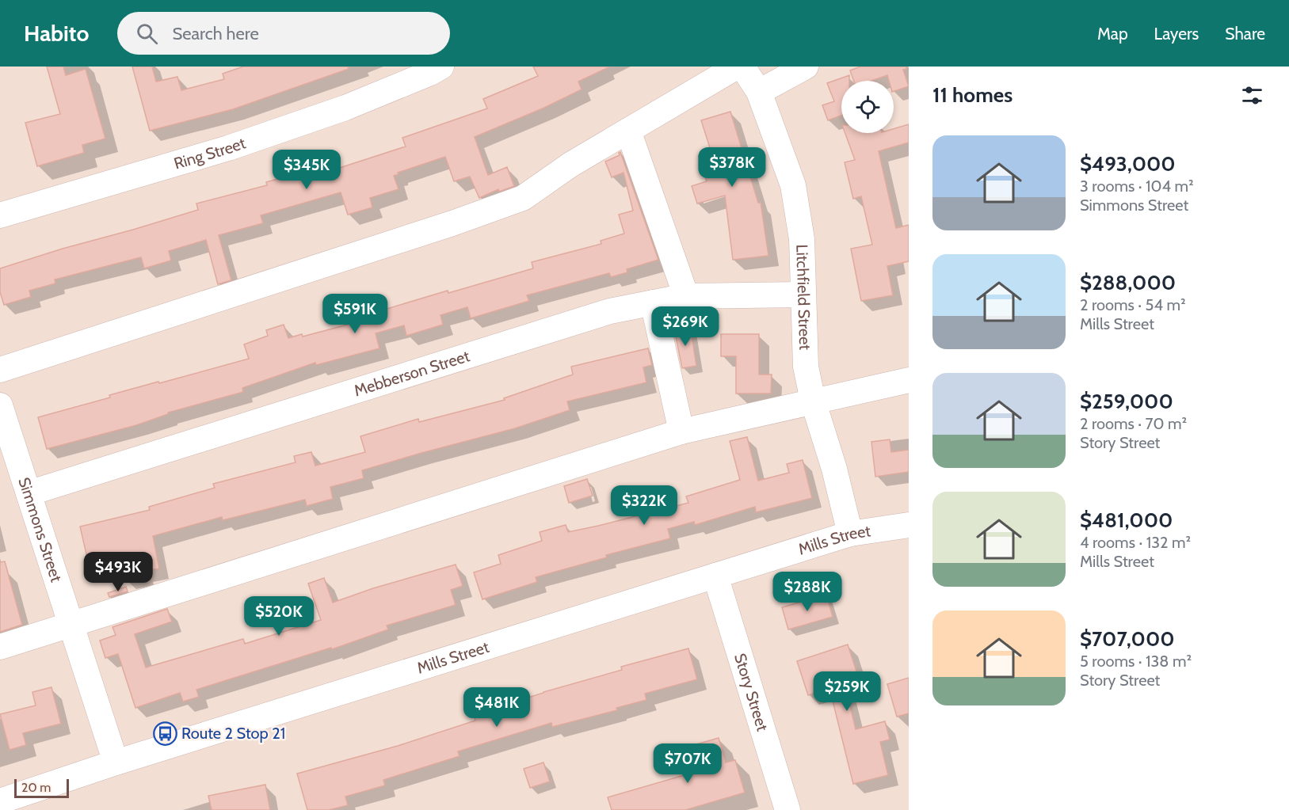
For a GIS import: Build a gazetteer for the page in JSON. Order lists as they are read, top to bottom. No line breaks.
{"streets":{"street":["Ring Street","Litchfield Street","Mebberson Street","Simmons Street","Mills Street","Story Street"]},"crossings":[["Litchfield Street","Mebberson Street"],["Litchfield Street","Mills Street"],["Mebberson Street","Simmons Street"],["Simmons Street","Mills Street"],["Mills Street","Story Street"]],"places":{"bus stop":["Route 2 Stop 21"]},"scale_bar":"20 m","page":{"header":"Habito","search":"Search here","nav":["Map","Layers","Share"],"heading":"11 homes","list":[{"name":"$493,000","note":"3 rooms · 104 m² · Simmons Street"},{"name":"$288,000","note":"2 rooms · 54 m² · Mills Street"},{"name":"$259,000","note":"2 rooms · 70 m² · Story Street"},{"name":"$481,000","note":"4 rooms · 132 m² · Mills Street"},{"name":"$707,000","note":"5 rooms · 138 m² · Story Street"}],"price":["$378K","$345K","$591K","$269K","$322K","$493K","$288K","$520K","$259K","$481K","$707K"],"scale":"20 m"}}
